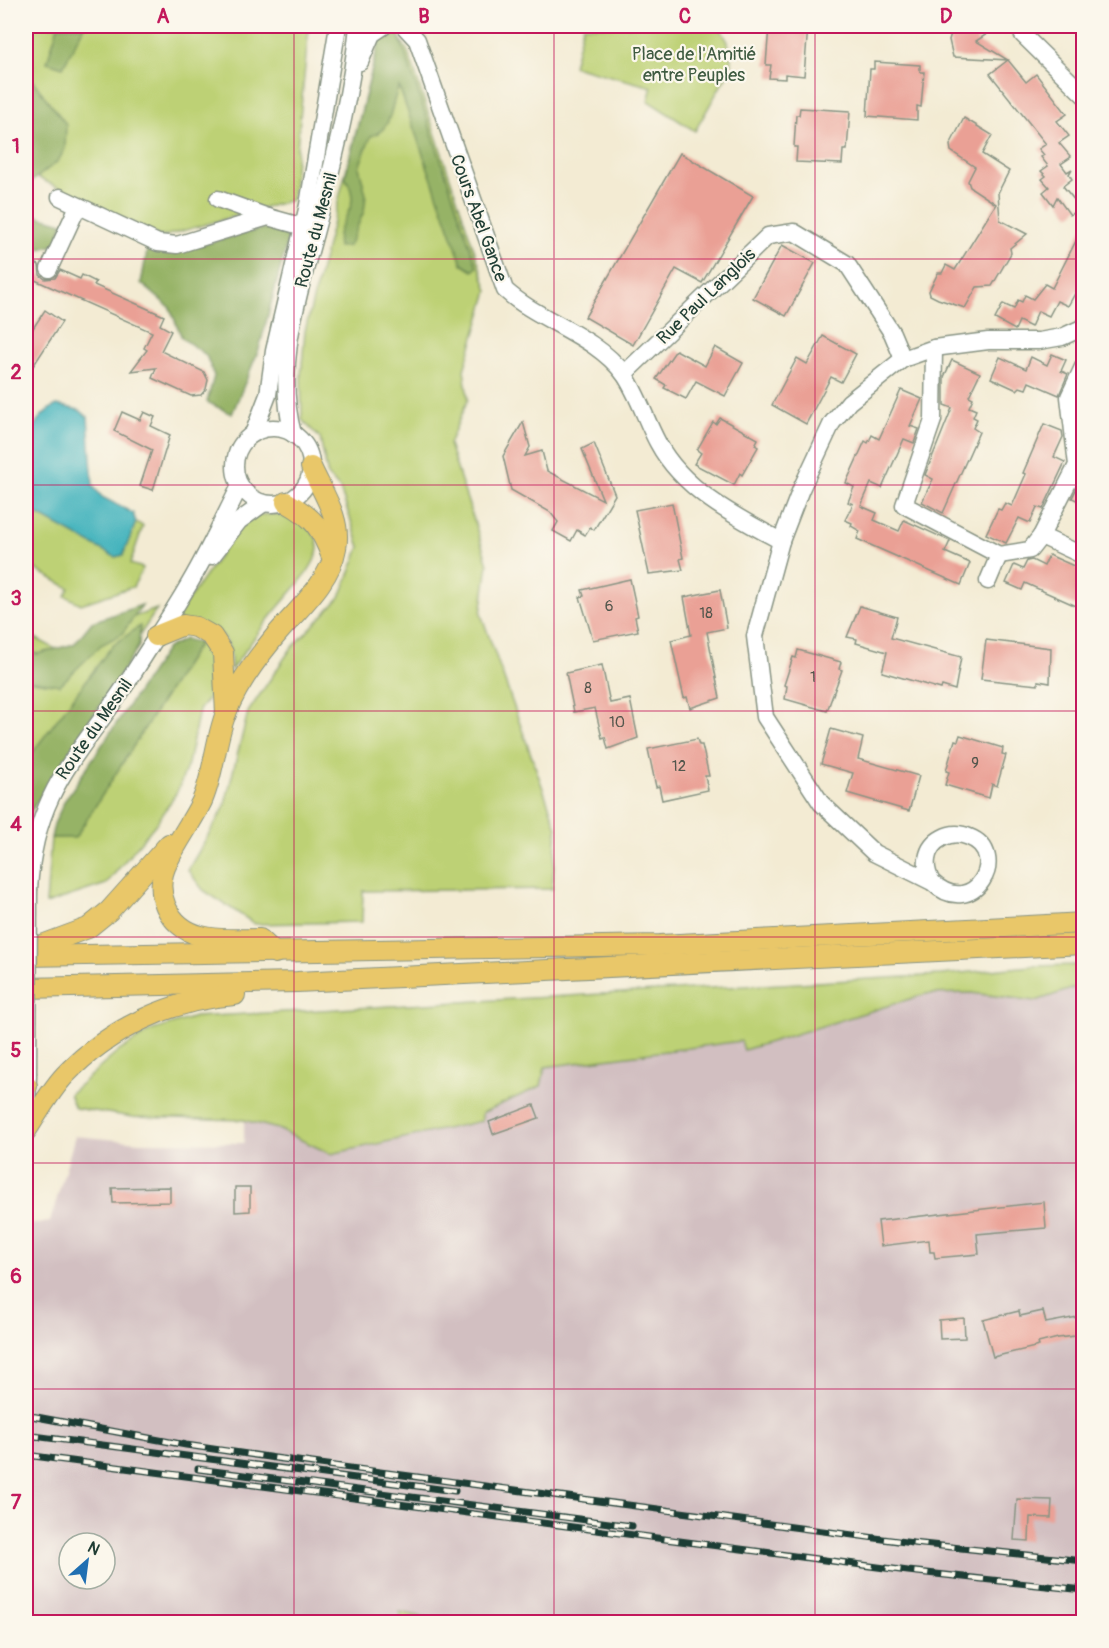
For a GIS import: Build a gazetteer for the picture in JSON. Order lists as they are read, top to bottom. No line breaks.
{"streets":{"street":["Cours Abel Gance","Route du Mesnil","Rue Paul Langlois"]},"crossings":[["Cours Abel Gance","Rue Paul Langlois"]],"parks":["Place de l'Amitié entre Peuples"],"house_numbers":["6","18","1","8","10","9","12"],"north":"top right","grid":{"columns":["A","B","C","D"],"rows":["1","2","3","4","5","6","7"]}}
